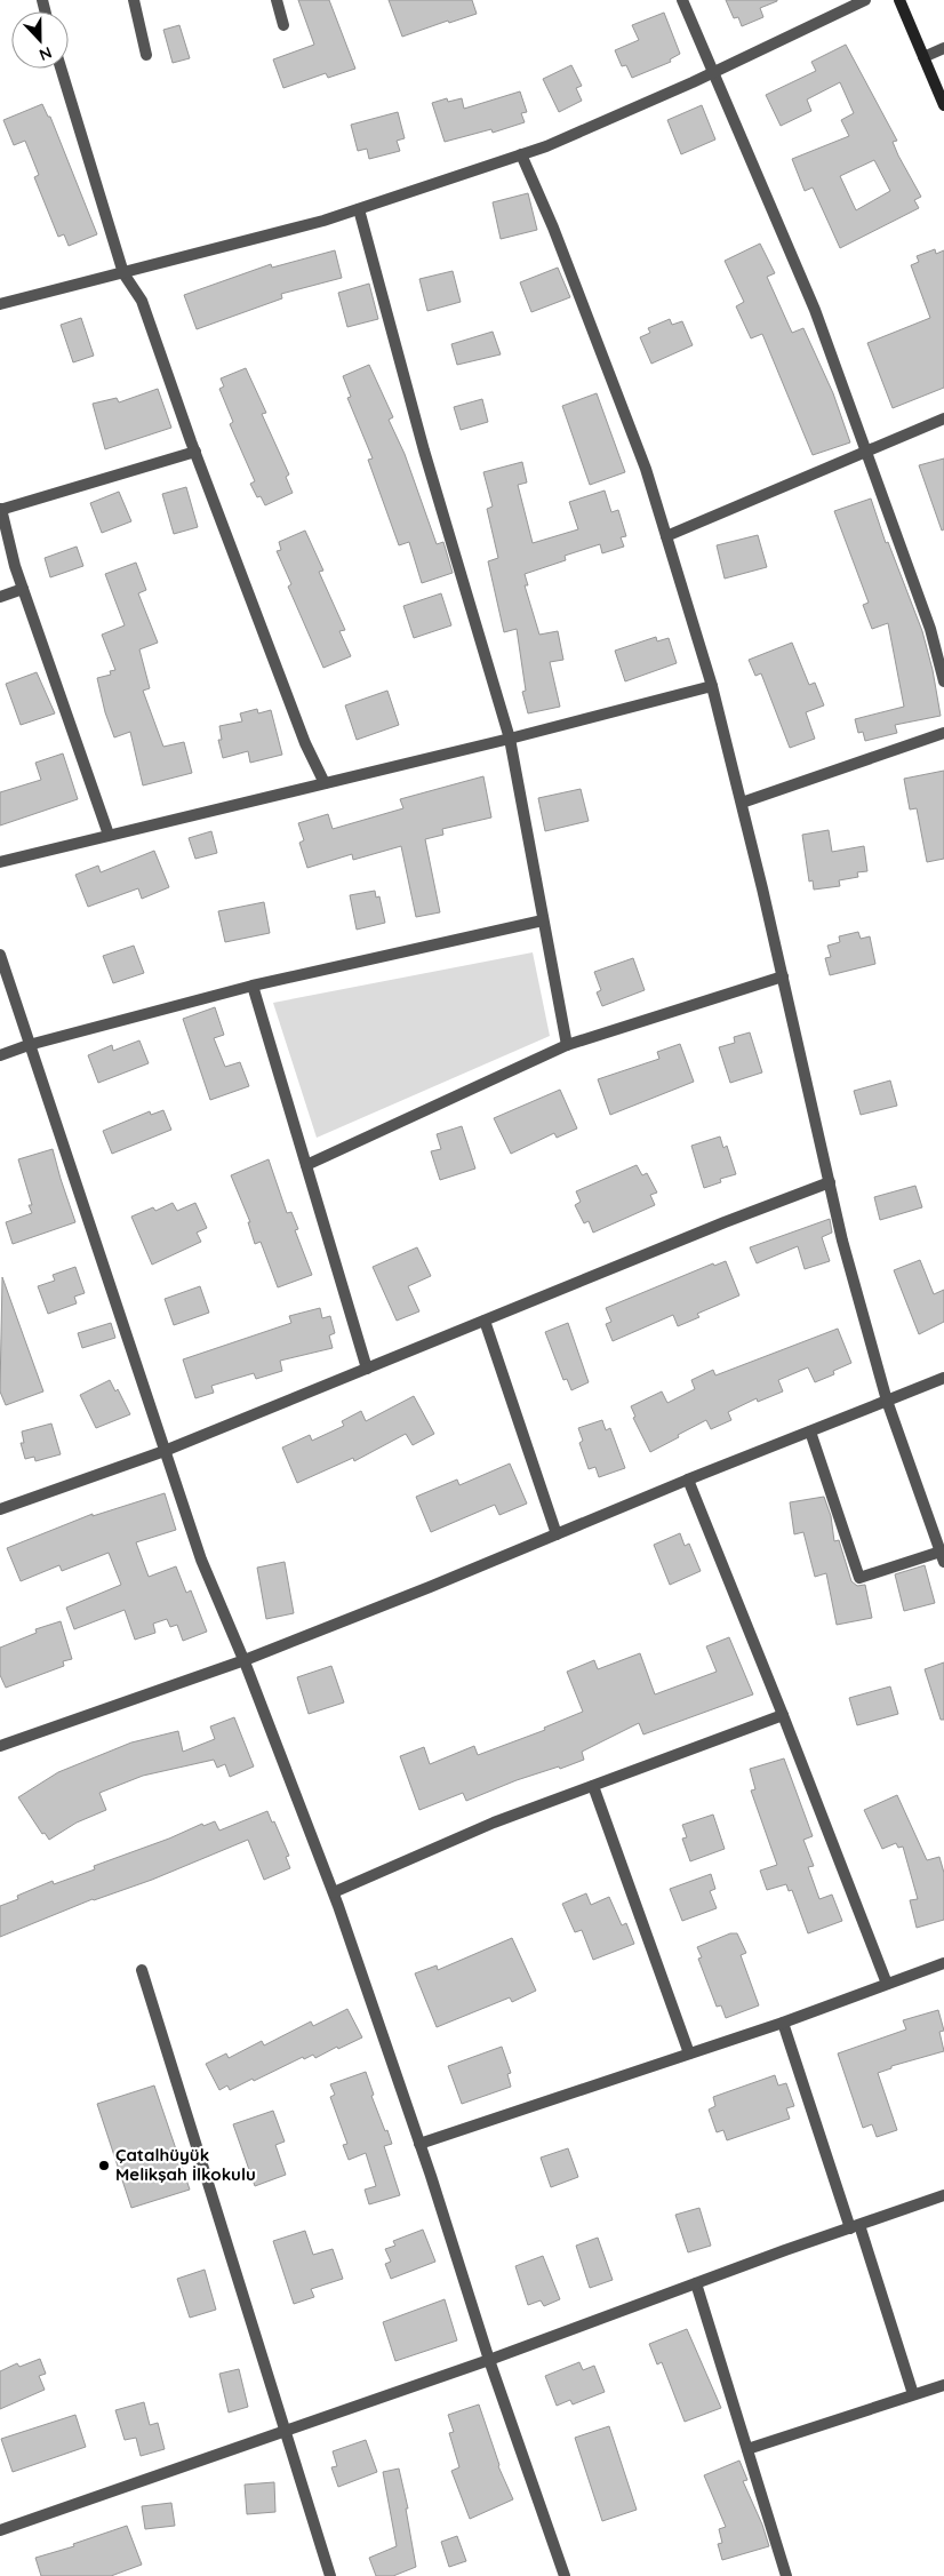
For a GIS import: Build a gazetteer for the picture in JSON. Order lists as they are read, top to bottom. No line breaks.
{"places":["Çatalhüyük Melikşah İlkokulu"],"north":"bottom"}
